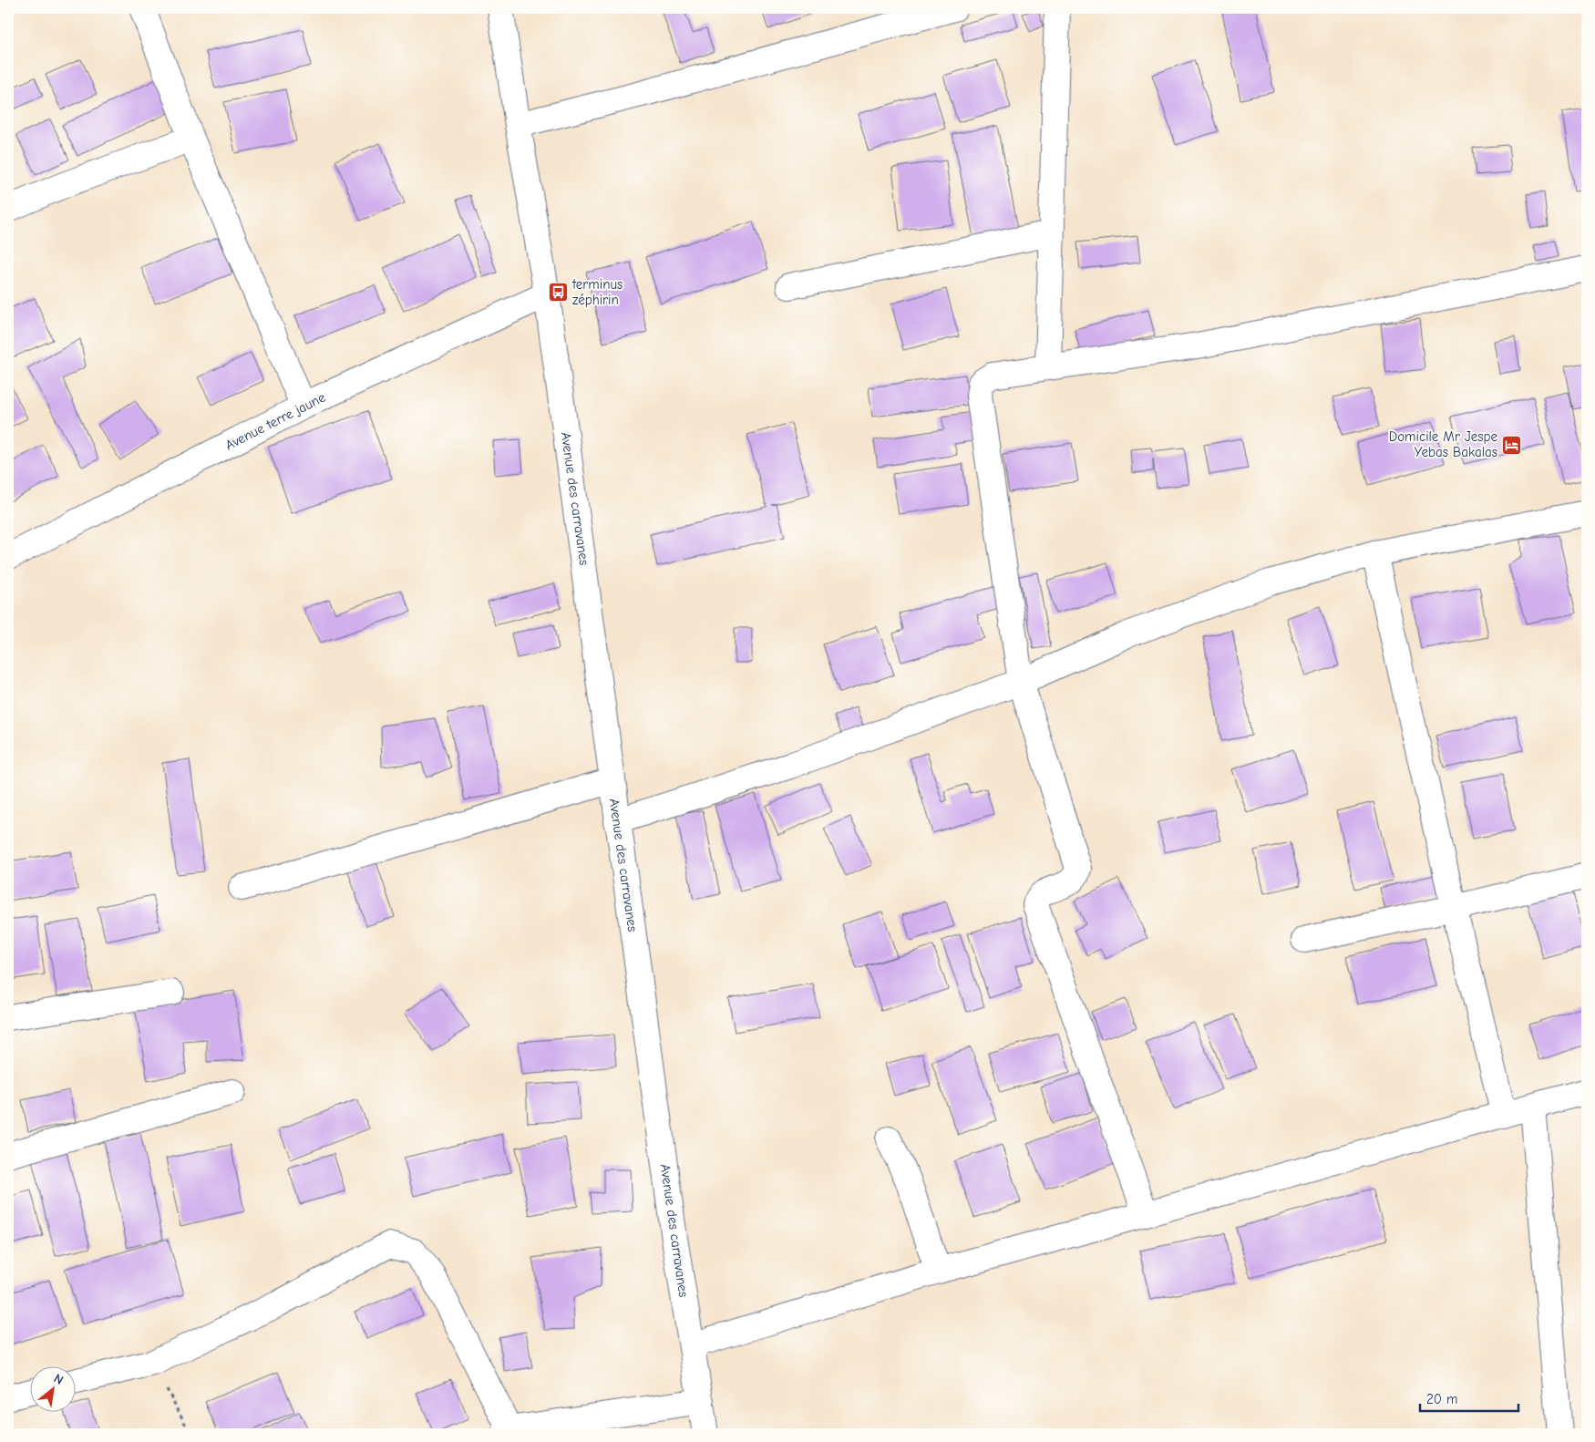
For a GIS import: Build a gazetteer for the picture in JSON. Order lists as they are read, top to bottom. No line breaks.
{"streets":{"street":["Avenue terre jaune","Avenue des carravanes"]},"crossings":[["Avenue terre jaune","Avenue des carravanes"]],"places":{"bus stop":["terminus zéphirin"],"hotel":["Domicile Mr Jespe Yebas Bakalas"]},"scale_bar":"20 m","north":"top right"}
